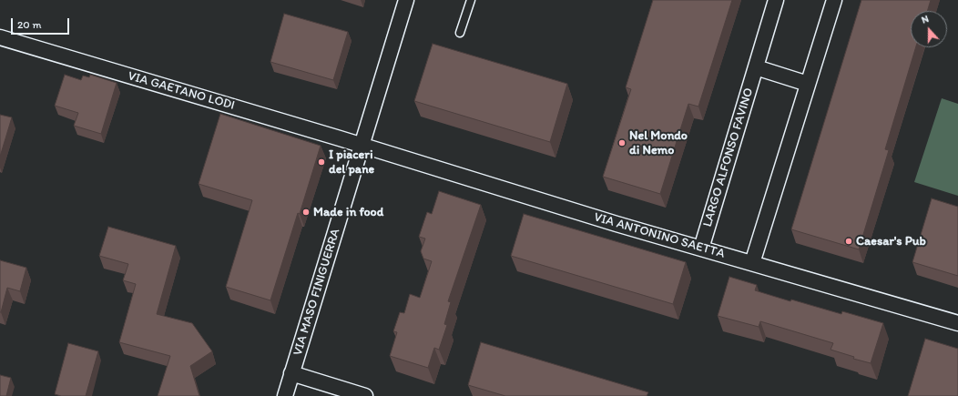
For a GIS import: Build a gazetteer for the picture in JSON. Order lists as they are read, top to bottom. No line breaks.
{"streets":{"street":["VIA GAETANO LODI","LARGO ALFONSO FAVINO","VIA ANTONINO SAETTA","VIA MASO FINIGUERRA"]},"crossings":[["VIA GAETANO LODI","VIA ANTONINO SAETTA"],["VIA GAETANO LODI","VIA MASO FINIGUERRA"],["LARGO ALFONSO FAVINO","VIA ANTONINO SAETTA"],["VIA ANTONINO SAETTA","VIA MASO FINIGUERRA"]],"places":["Nel Mondo di Nemo","I piaceri del pane","Made in food","Caesar's Pub"],"scale_bar":"20 m","north":"top"}
